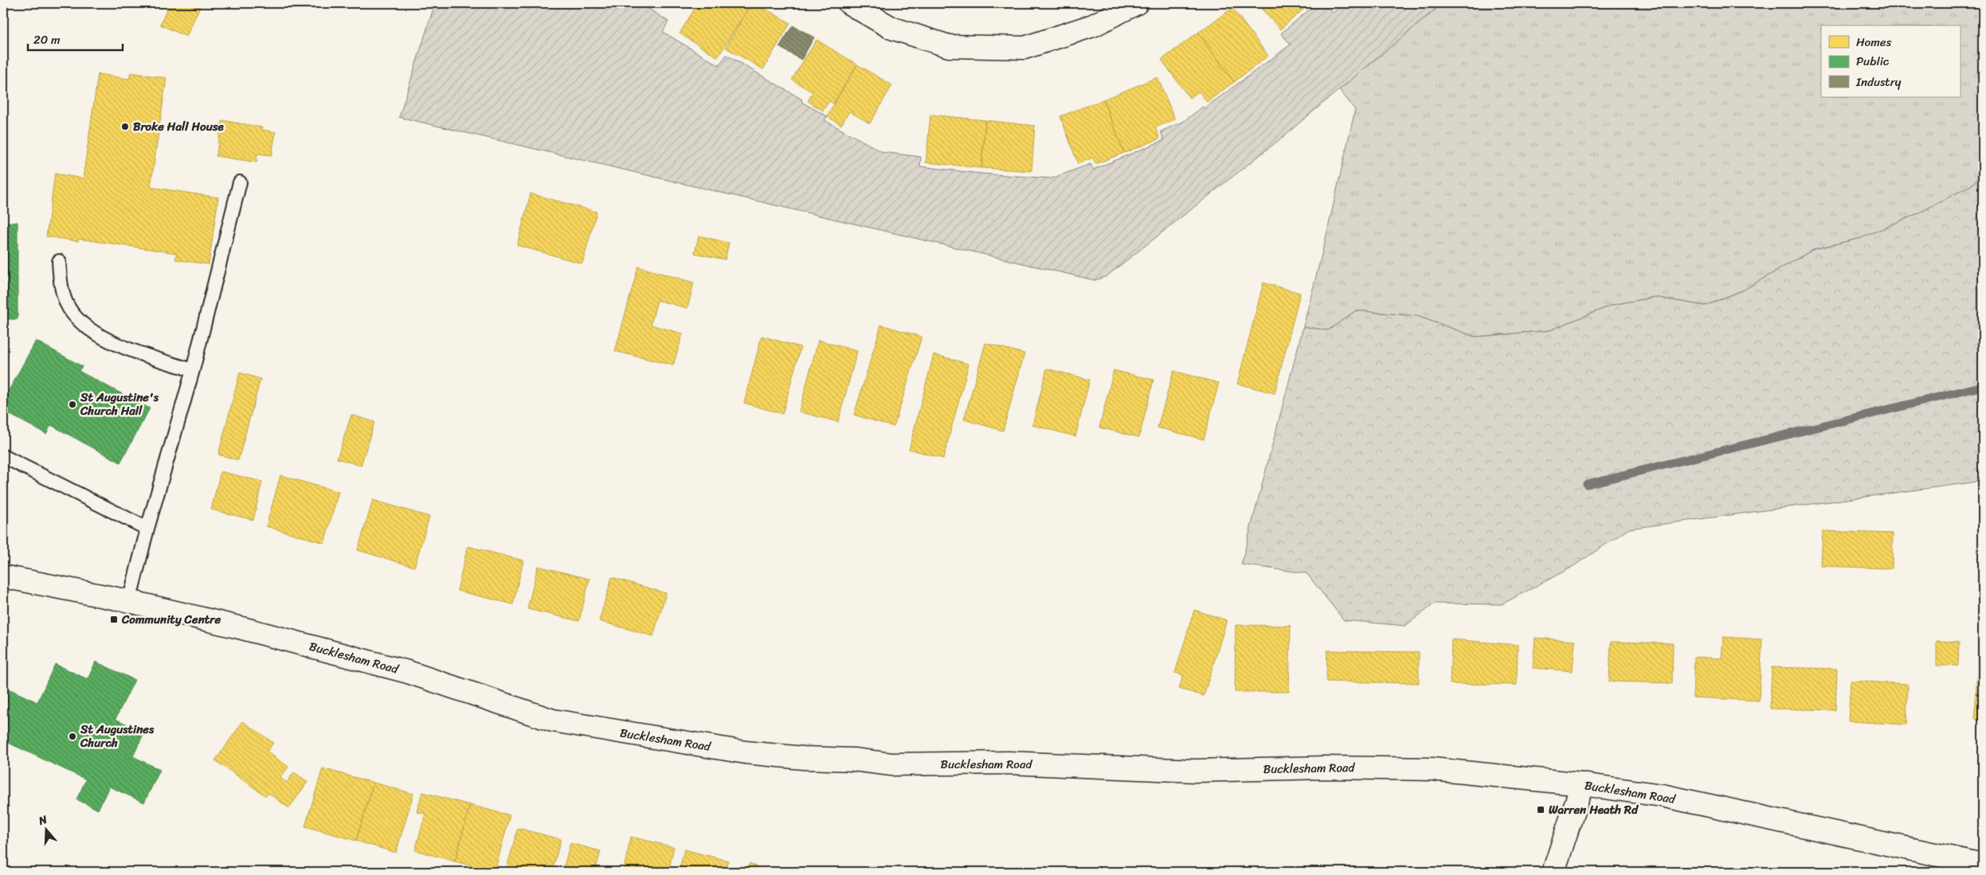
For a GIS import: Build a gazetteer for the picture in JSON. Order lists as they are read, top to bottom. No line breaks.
{"streets":{"street":["Bucklesham Road"]},"places":{"other":["Broke Hall House","St Augustine's Church Hall","St Augustines Church"],"transit":["Community Centre","Warren Heath Rd"]},"legend":["Homes","Public","Industry"],"scale_bar":"20 m","north":"top"}
